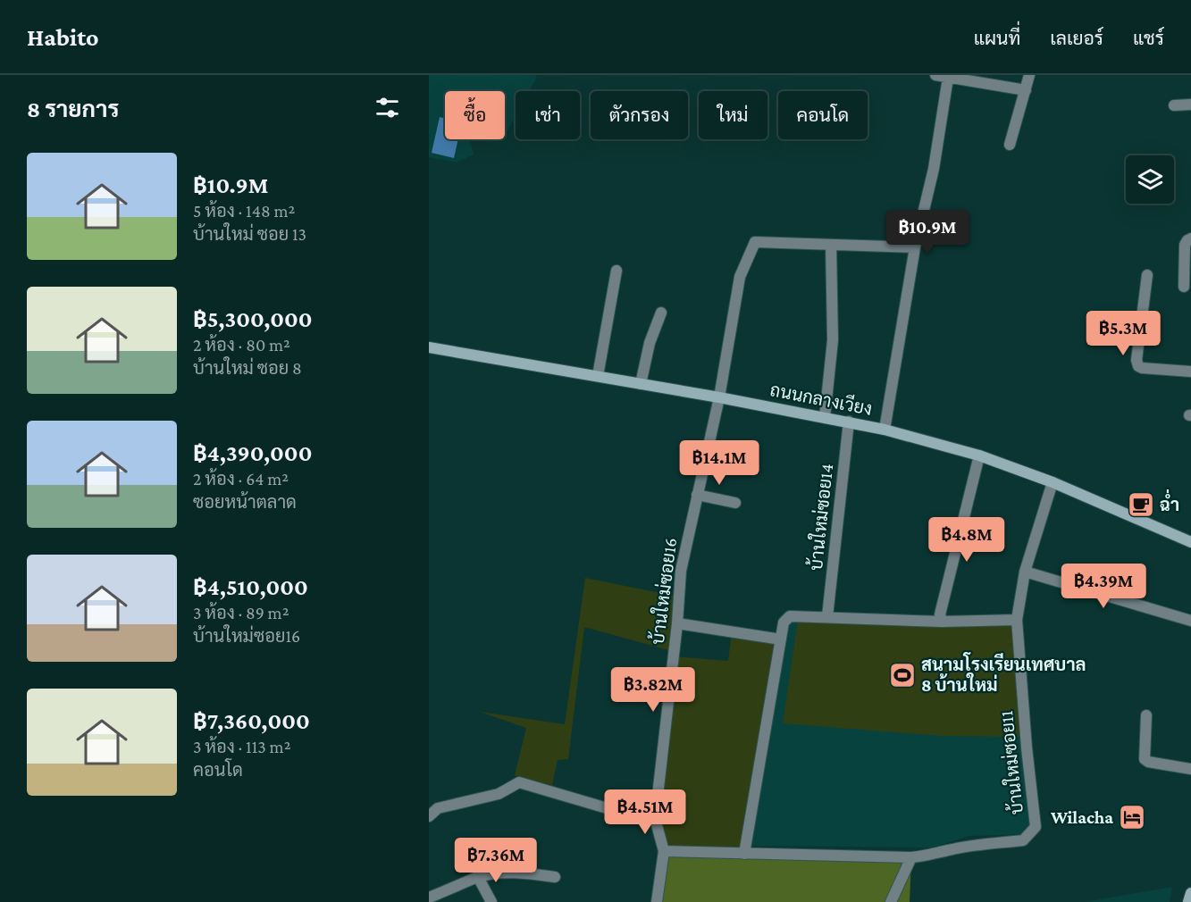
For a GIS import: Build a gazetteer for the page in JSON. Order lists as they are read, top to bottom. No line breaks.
{"streets":{"main road":["ถนนกลางเวียง"],"street":["บ้านใหม่ซอย14","บ้านใหม่ซอย16","บ้านใหม่ซอย11"]},"crossings":[["ถนนกลางเวียง","บ้านใหม่ซอย14"],["ถนนกลางเวียง","บ้านใหม่ซอย16"],["ถนนกลางเวียง","บ้านใหม่ซอย11"]],"places":{"cafe":["ฉ่ำ"],"sports":["สนามโรงเรียนเทศบาล 8 บ้านใหม่"],"hotel":["Wilacha"]},"page":{"header":"Habito","nav":["แผนที่","เลเยอร์","แชร์"],"heading":"8 รายการ","chip":["ซื้อ","เช่า","ตัวกรอง","ใหม่","คอนโด"],"list":[{"name":"฿10.9M","note":"5 ห้อง · 148 m² · บ้านใหม่ ซอย 13"},{"name":"฿5,300,000","note":"2 ห้อง · 80 m² · บ้านใหม่ ซอย 8"},{"name":"฿4,390,000","note":"2 ห้อง · 64 m² · ซอยหน้าตลาด"},{"name":"฿4,510,000","note":"3 ห้อง · 89 m² · บ้านใหม่ซอย16"},{"name":"฿7,360,000","note":"3 ห้อง · 113 m² · คอนโด"}],"price":["฿10.9M","฿5.3M","฿14.1M","฿4.8M","฿4.39M","฿3.82M","฿4.51M","฿7.36M"]}}
